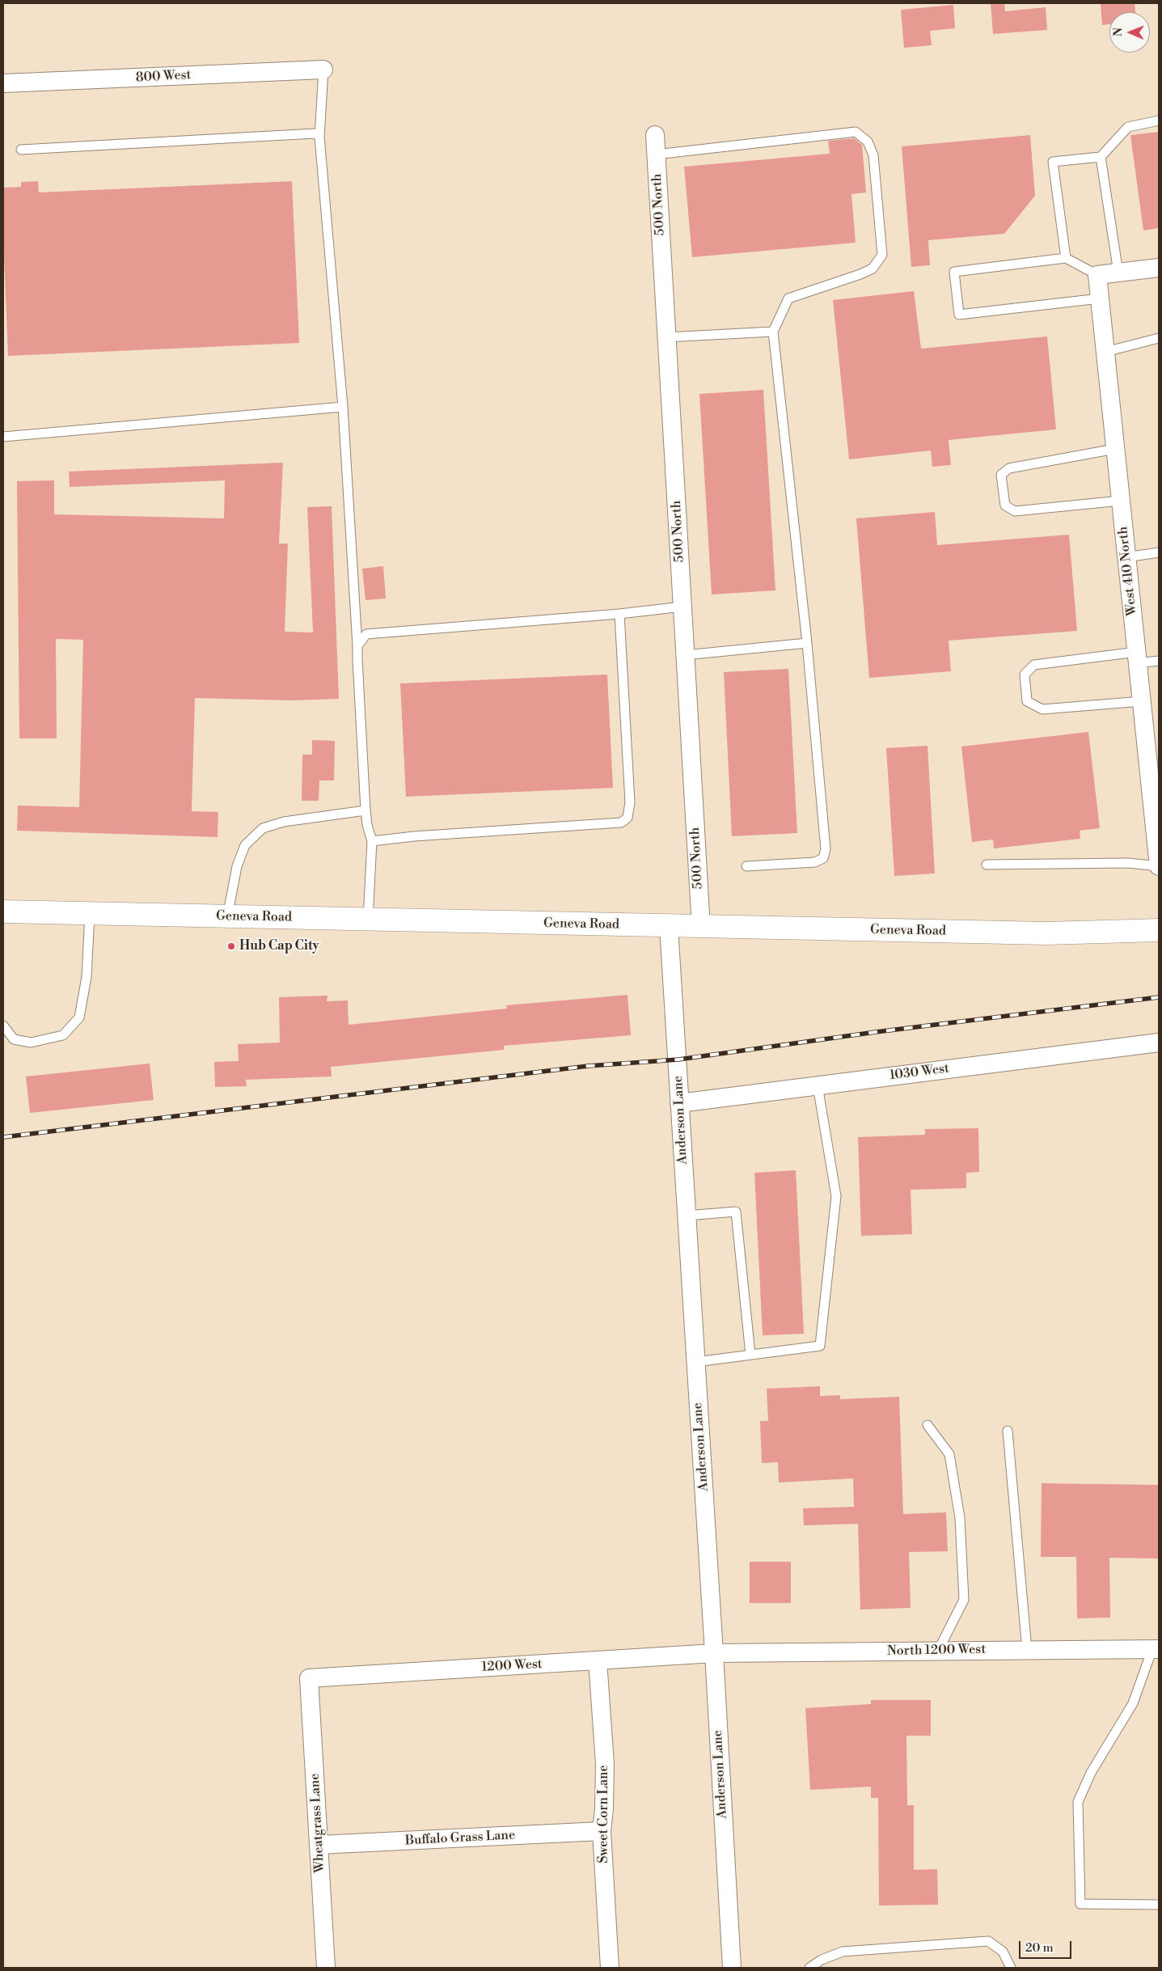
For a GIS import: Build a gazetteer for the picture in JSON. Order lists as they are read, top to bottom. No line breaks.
{"streets":{"main road":["Geneva Road"],"street":["800 West","500 North","West 410 North","1030 West","Anderson Lane","North 1200 West","1200 West","Sweet Corn Lane","Wheatgrass Lane","Buffalo Grass Lane"]},"crossings":[["500 North","Geneva Road"],["Geneva Road","Anderson Lane"],["1030 West","Anderson Lane"],["Anderson Lane","North 1200 West"],["Anderson Lane","1200 West"],["North 1200 West","1200 West"],["1200 West","Sweet Corn Lane"],["1200 West","Wheatgrass Lane"],["Sweet Corn Lane","Buffalo Grass Lane"],["Wheatgrass Lane","Buffalo Grass Lane"]],"places":["Hub Cap City"],"scale_bar":"20 m","north":"left"}
